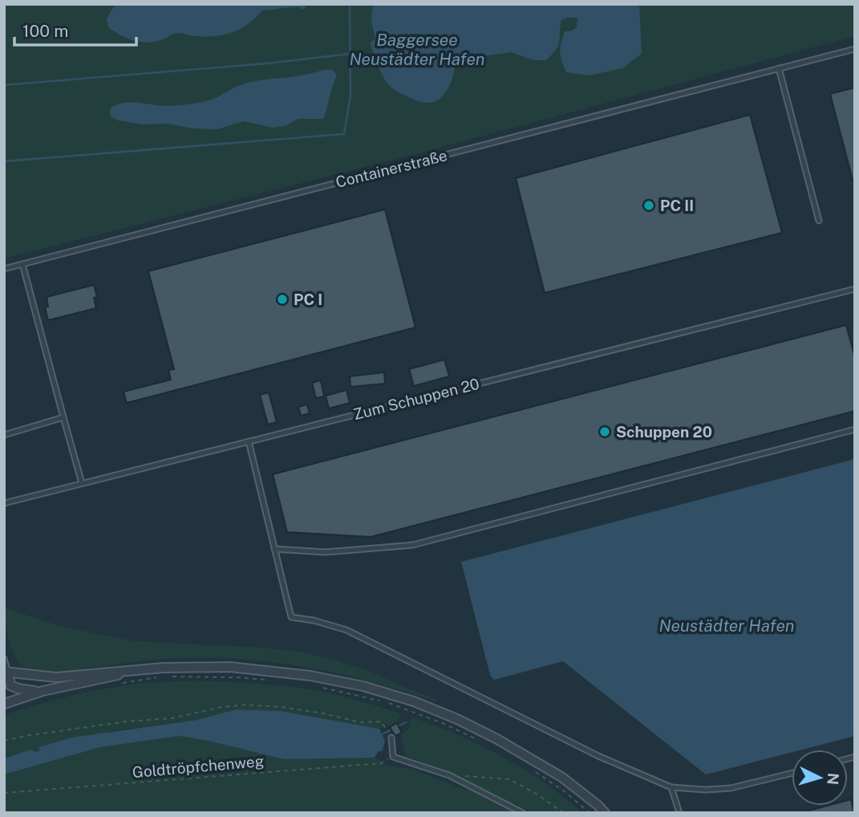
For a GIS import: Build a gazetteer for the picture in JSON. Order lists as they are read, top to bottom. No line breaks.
{"streets":{"lane":["Containerstraße","Zum Schuppen 20"],"path":["Goldtröpfchenweg"]},"water":["Baggersee Neustädter Hafen","Neustädter Hafen"],"places":["PC II","PC I","Schuppen 20"],"scale_bar":"100 m","north":"right"}
